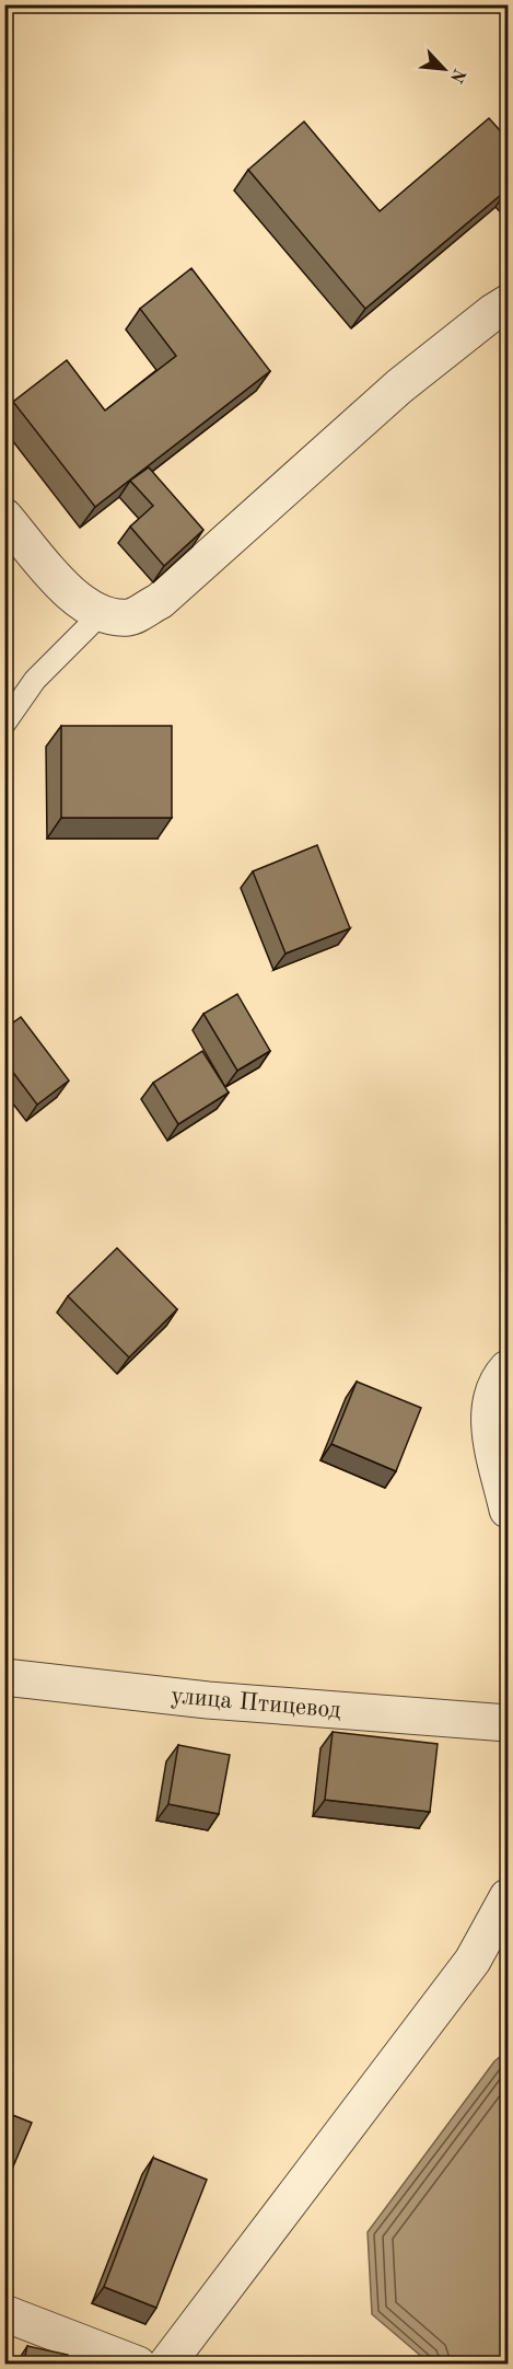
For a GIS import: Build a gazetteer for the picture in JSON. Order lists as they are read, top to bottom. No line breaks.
{"streets":{"street":["улица Птицевод"]},"north":"bottom right"}
